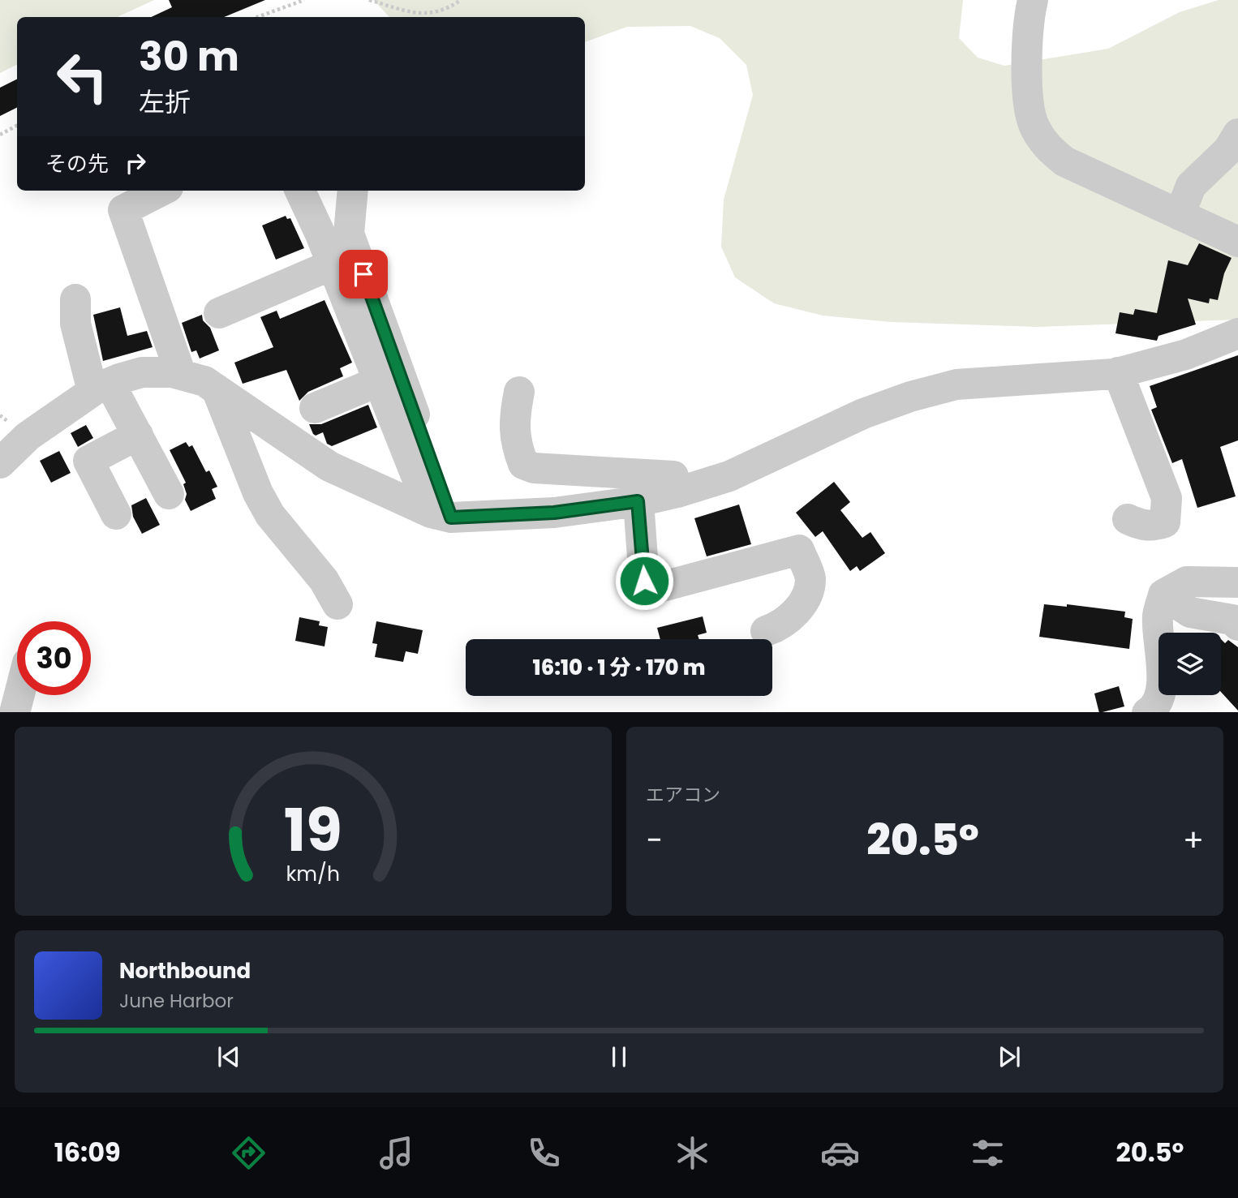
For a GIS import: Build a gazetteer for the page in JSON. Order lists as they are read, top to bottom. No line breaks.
{"page":{"turn":["30 m","左折"],"then":"その先","limit":"30","trip":"16:10 · 1 分 · 170 m","tile":"エアコン","heat":["−","20.5°","+"],"song":["Northbound","June Harbor"],"tabs":["16:09","20.5°"],"gauge":["19","km/h"]}}
